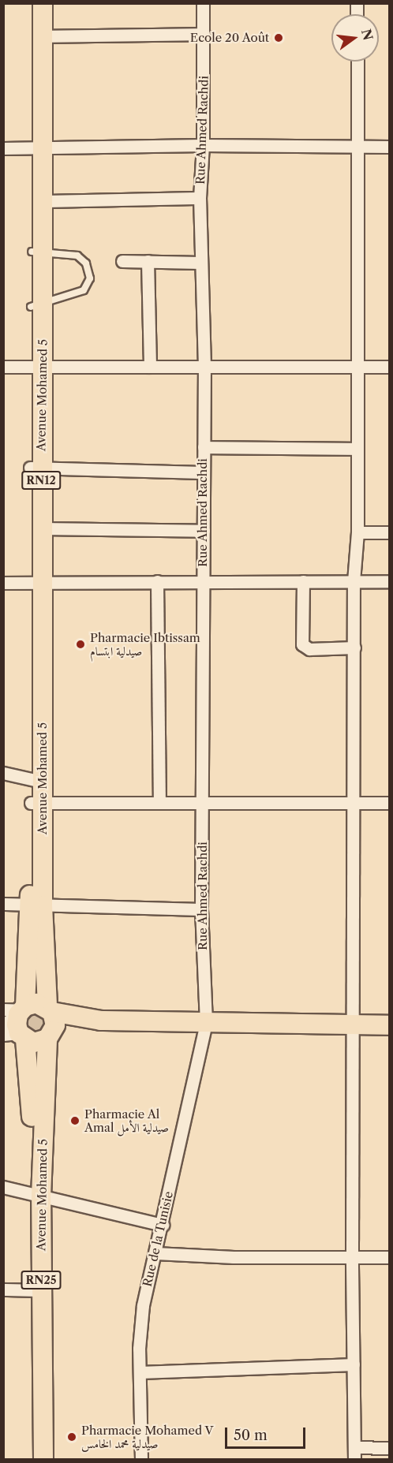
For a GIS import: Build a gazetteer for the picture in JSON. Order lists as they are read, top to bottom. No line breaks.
{"streets":{"main road":["Avenue Mohamed 5","RN12","RN25"],"street":["Rue Ahmed Rachdi","Rue de la Tunisie"]},"crossings":[["Rue Ahmed Rachdi","Rue de la Tunisie"],["Avenue Mohamed 5","RN12"],["Avenue Mohamed 5","RN25"],["RN12","RN25"]],"places":["Ecole 20 Août","Pharmacie Ibtissam صيدلية ابتسام","Pharmacie Al Amal صيدلية الأمل","Pharmacie Mohamed V صيدلية محمد الخامس"],"scale_bar":"50 m","north":"right"}
